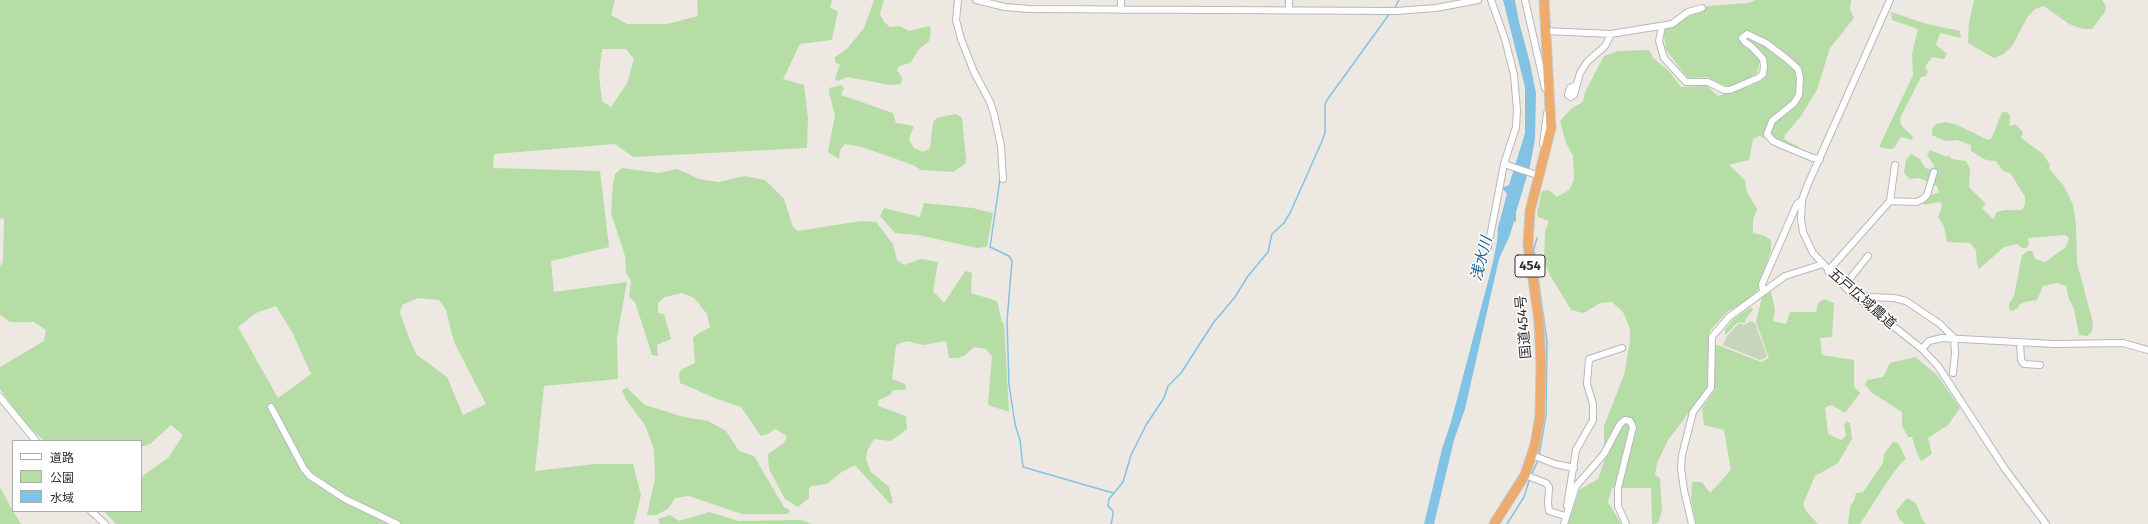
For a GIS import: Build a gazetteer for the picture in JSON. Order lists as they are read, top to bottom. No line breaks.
{"streets":{"highway":["454","国道454号"],"street":["五戸広域農道"]},"water":["浅水川"],"legend":["道路","公園","水域"]}
